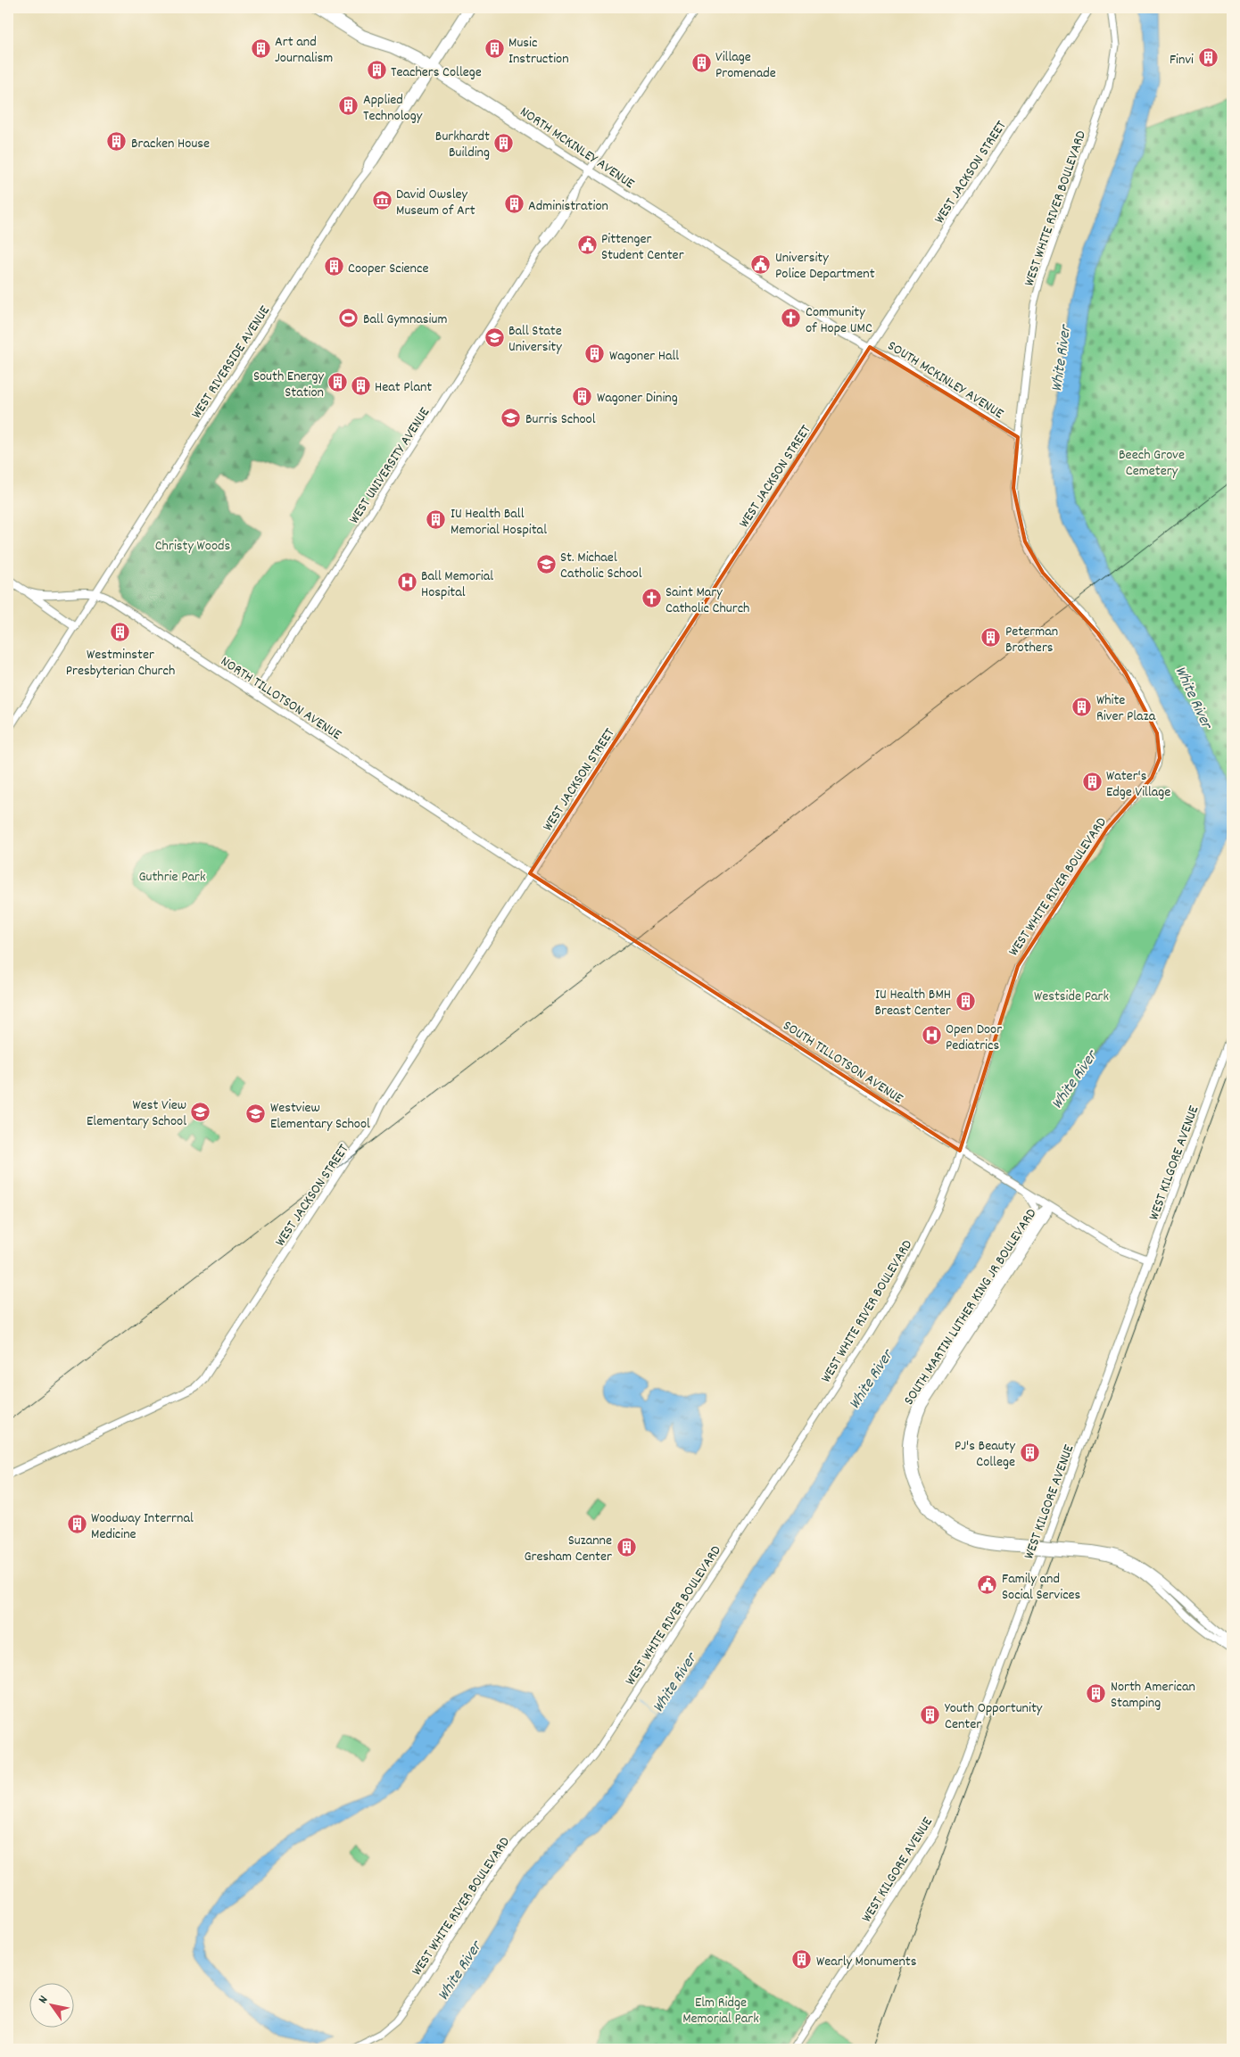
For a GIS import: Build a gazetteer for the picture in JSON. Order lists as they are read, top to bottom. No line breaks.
{"streets":{"main road":["NORTH MCKINLEY AVENUE","WEST JACKSON STREET","SOUTH MCKINLEY AVENUE","NORTH TILLOTSON AVENUE","SOUTH TILLOTSON AVENUE","WEST KILGORE AVENUE","SOUTH MARTIN LUTHER KING JR BOULEVARD"],"street":["WEST WHITE RIVER BOULEVARD","WEST RIVERSIDE AVENUE","WEST UNIVERSITY AVENUE"]},"crossings":[["NORTH MCKINLEY AVENUE","WEST RIVERSIDE AVENUE"],["NORTH MCKINLEY AVENUE","SOUTH MCKINLEY AVENUE"],["NORTH MCKINLEY AVENUE","WEST UNIVERSITY AVENUE"],["WEST JACKSON STREET","SOUTH MCKINLEY AVENUE"],["WEST JACKSON STREET","NORTH TILLOTSON AVENUE"],["WEST JACKSON STREET","SOUTH TILLOTSON AVENUE"],["WEST WHITE RIVER BOULEVARD","SOUTH MCKINLEY AVENUE"],["WEST WHITE RIVER BOULEVARD","SOUTH TILLOTSON AVENUE"],["WEST RIVERSIDE AVENUE","NORTH TILLOTSON AVENUE"],["WEST UNIVERSITY AVENUE","NORTH TILLOTSON AVENUE"],["NORTH TILLOTSON AVENUE","SOUTH TILLOTSON AVENUE"]],"water":["White River"],"parks":["Beech Grove Cemetery","Christy Woods","Guthrie Park","Westside Park","Elm Ridge Memorial Park"],"places":{"building":["Art and Journalism","Music Instruction","Finvi","Village Promenade","Teachers College","Applied Technology","Bracken House","Burkhardt Building","Administration","Cooper Science","Wagoner Hall","South Energy Station","Heat Plant","Wagoner Dining","IU Health Ball Memorial Hospital","Westminster Presbyterian Church","Peterman Brothers","White River Plaza","Water's Edge Village","IU Health BMH Breast Center","PJ's Beauty College","Woodway Interrnal Medicine","Suzanne Gresham Center","North American Stamping","Youth Opportunity Center","Wearly Monuments"],"museum":["David Owsley Museum of Art"],"public building":["Pittenger Student Center","University Police Department","Family and Social Services"],"sports":["Ball Gymnasium"],"church":["Community of Hope UMC","Saint Mary Catholic Church"],"school or university":["Ball State University","Burris School","St. Michael Catholic School","West View Elementary School","Westview Elementary School"],"hospital":["Ball Memorial Hospital","Open Door Pediatrics"]},"north":"top left"}
